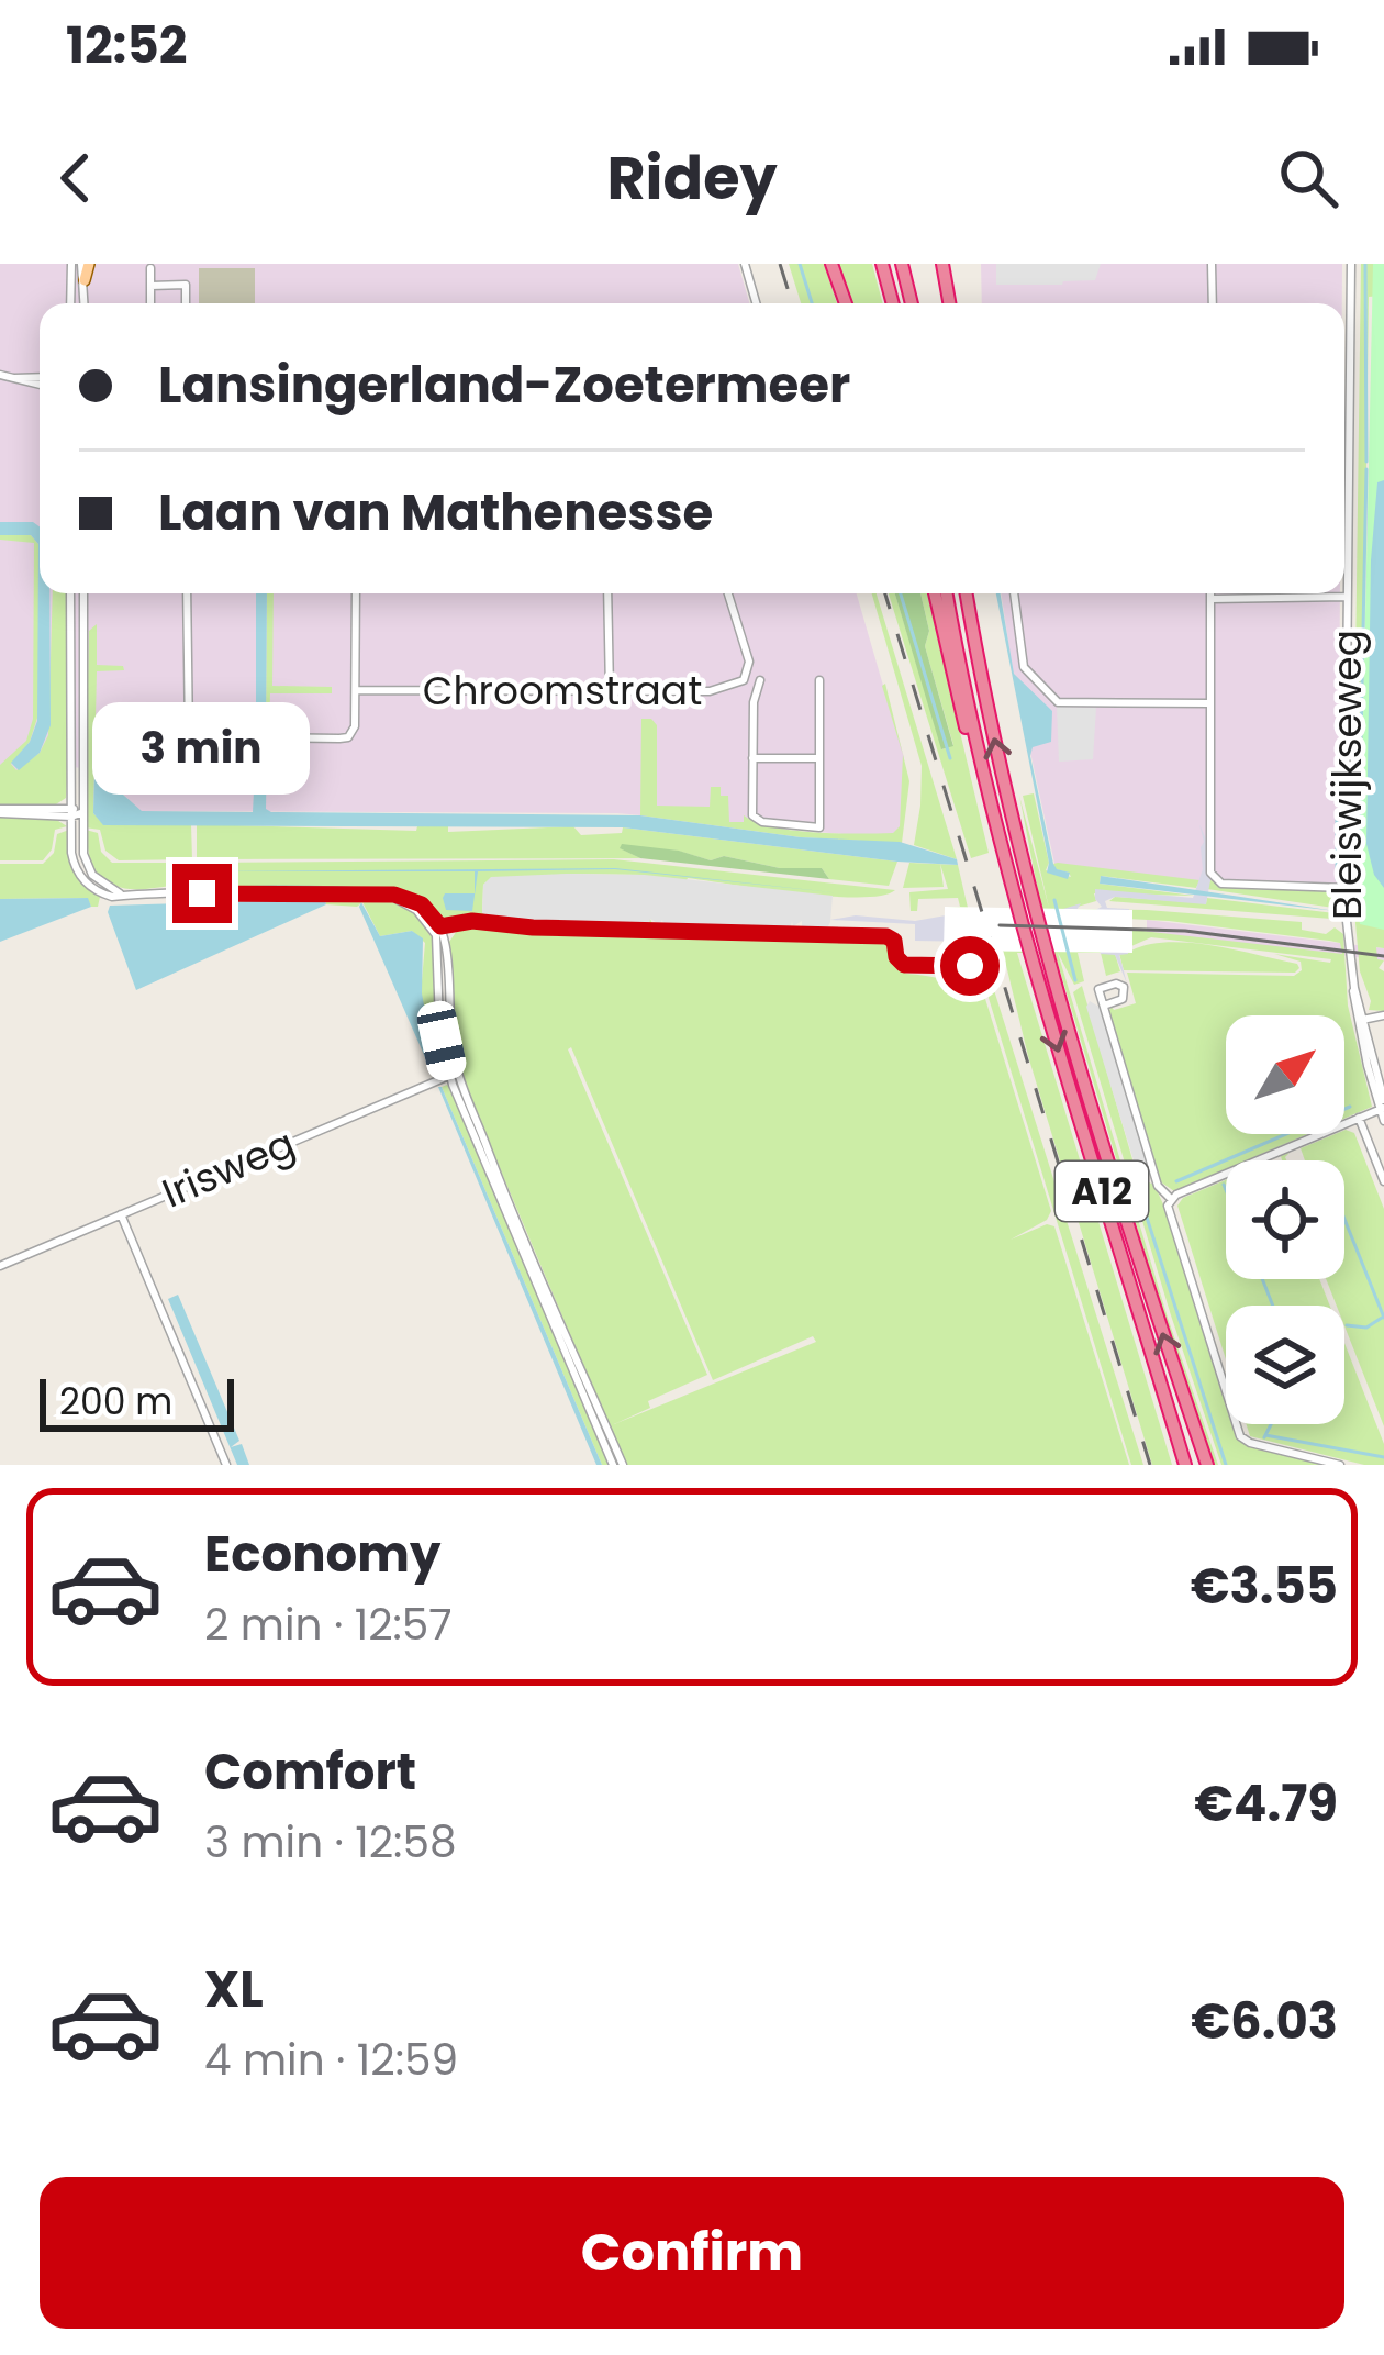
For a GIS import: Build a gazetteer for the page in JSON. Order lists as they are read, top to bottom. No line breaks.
{"streets":{"highway":["A12"],"street":["Chroomstraat","Bleiswijkseweg","Irisweg"]},"scale_bar":"200 m","north":"top right","page":{"status":"12:52","header":"Ridey","banner":["Lansingerland-Zoetermeer","Laan van Mathenesse"],"bubble":"3 min","scale":"200 m","list":[{"name":"Economy","note":"2 min · 12:57","value":"€3.55"},{"name":"Comfort","note":"3 min · 12:58","value":"€4.79"},{"name":"XL","note":"4 min · 12:59","value":"€6.03"}],"buttons":"Confirm"}}
